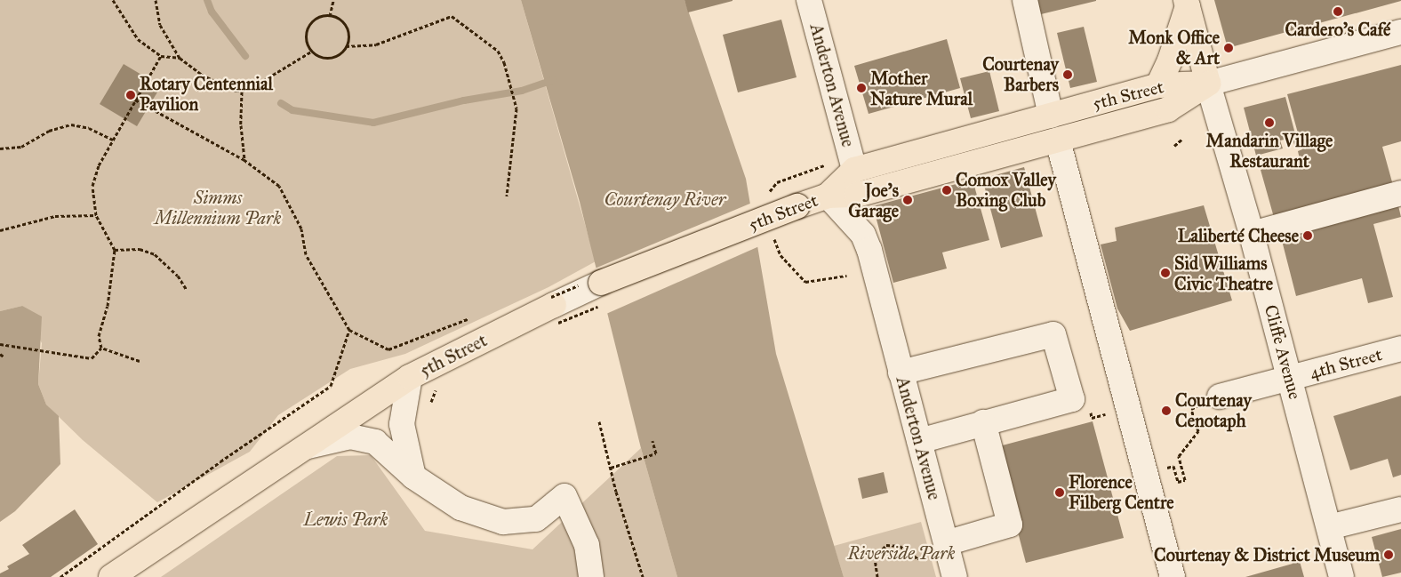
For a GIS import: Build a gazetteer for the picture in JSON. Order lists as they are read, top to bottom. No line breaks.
{"streets":{"main road":["5th Street","Cliffe Avenue"],"street":["Anderton Avenue","4th Street"]},"crossings":[["Anderton Avenue","5th Street"],["5th Street","Cliffe Avenue"],["Cliffe Avenue","4th Street"]],"water":["Courtenay River"],"parks":["Simms Millennium Park","Lewis Park","Riverside Park"],"places":["Cardero's Café","Monk Office & Art","Courtenay Barbers","Mother Nature Mural","Rotary Centennial Pavilion","Mandarin Village Restaurant","Comox Valley Boxing Club","Joe's Garage","Laliberté Cheese","Sid Williams Civic Theatre","Courtenay Cenotaph","Florence Filberg Centre","Courtenay & District Museum"]}
